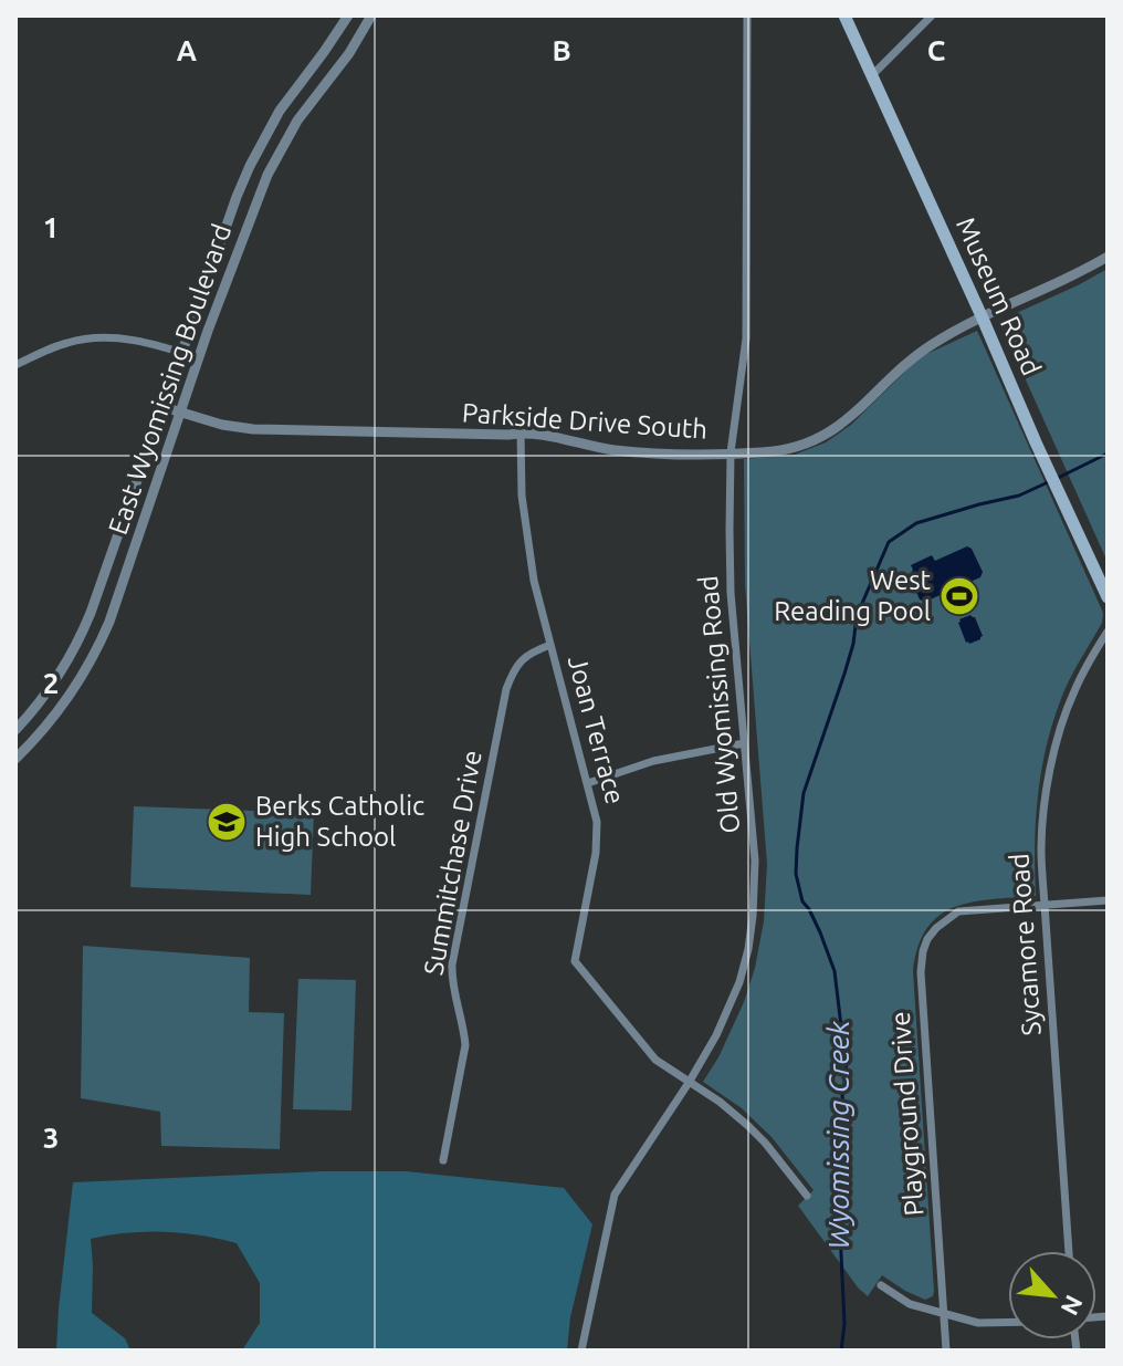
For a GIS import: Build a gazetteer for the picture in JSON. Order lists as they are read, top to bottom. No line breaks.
{"streets":{"main road":["Museum Road"],"street":["East Wyomissing Boulevard","Parkside Drive South","Old Wyomissing Road","Joan Terrace","Summitchase Drive","Sycamore Road","Playground Drive"]},"crossings":[["Museum Road","Parkside Drive South"],["East Wyomissing Boulevard","Parkside Drive South"],["Parkside Drive South","Old Wyomissing Road"],["Parkside Drive South","Joan Terrace"],["Old Wyomissing Road","Joan Terrace"],["Joan Terrace","Summitchase Drive"],["Sycamore Road","Playground Drive"]],"water":["Wyomissing Creek"],"places":{"sports":["West Reading Pool"],"school or university":["Berks Catholic High School"]},"north":"bottom right","grid":{"columns":["A","B","C"],"rows":["1","2","3"]}}
